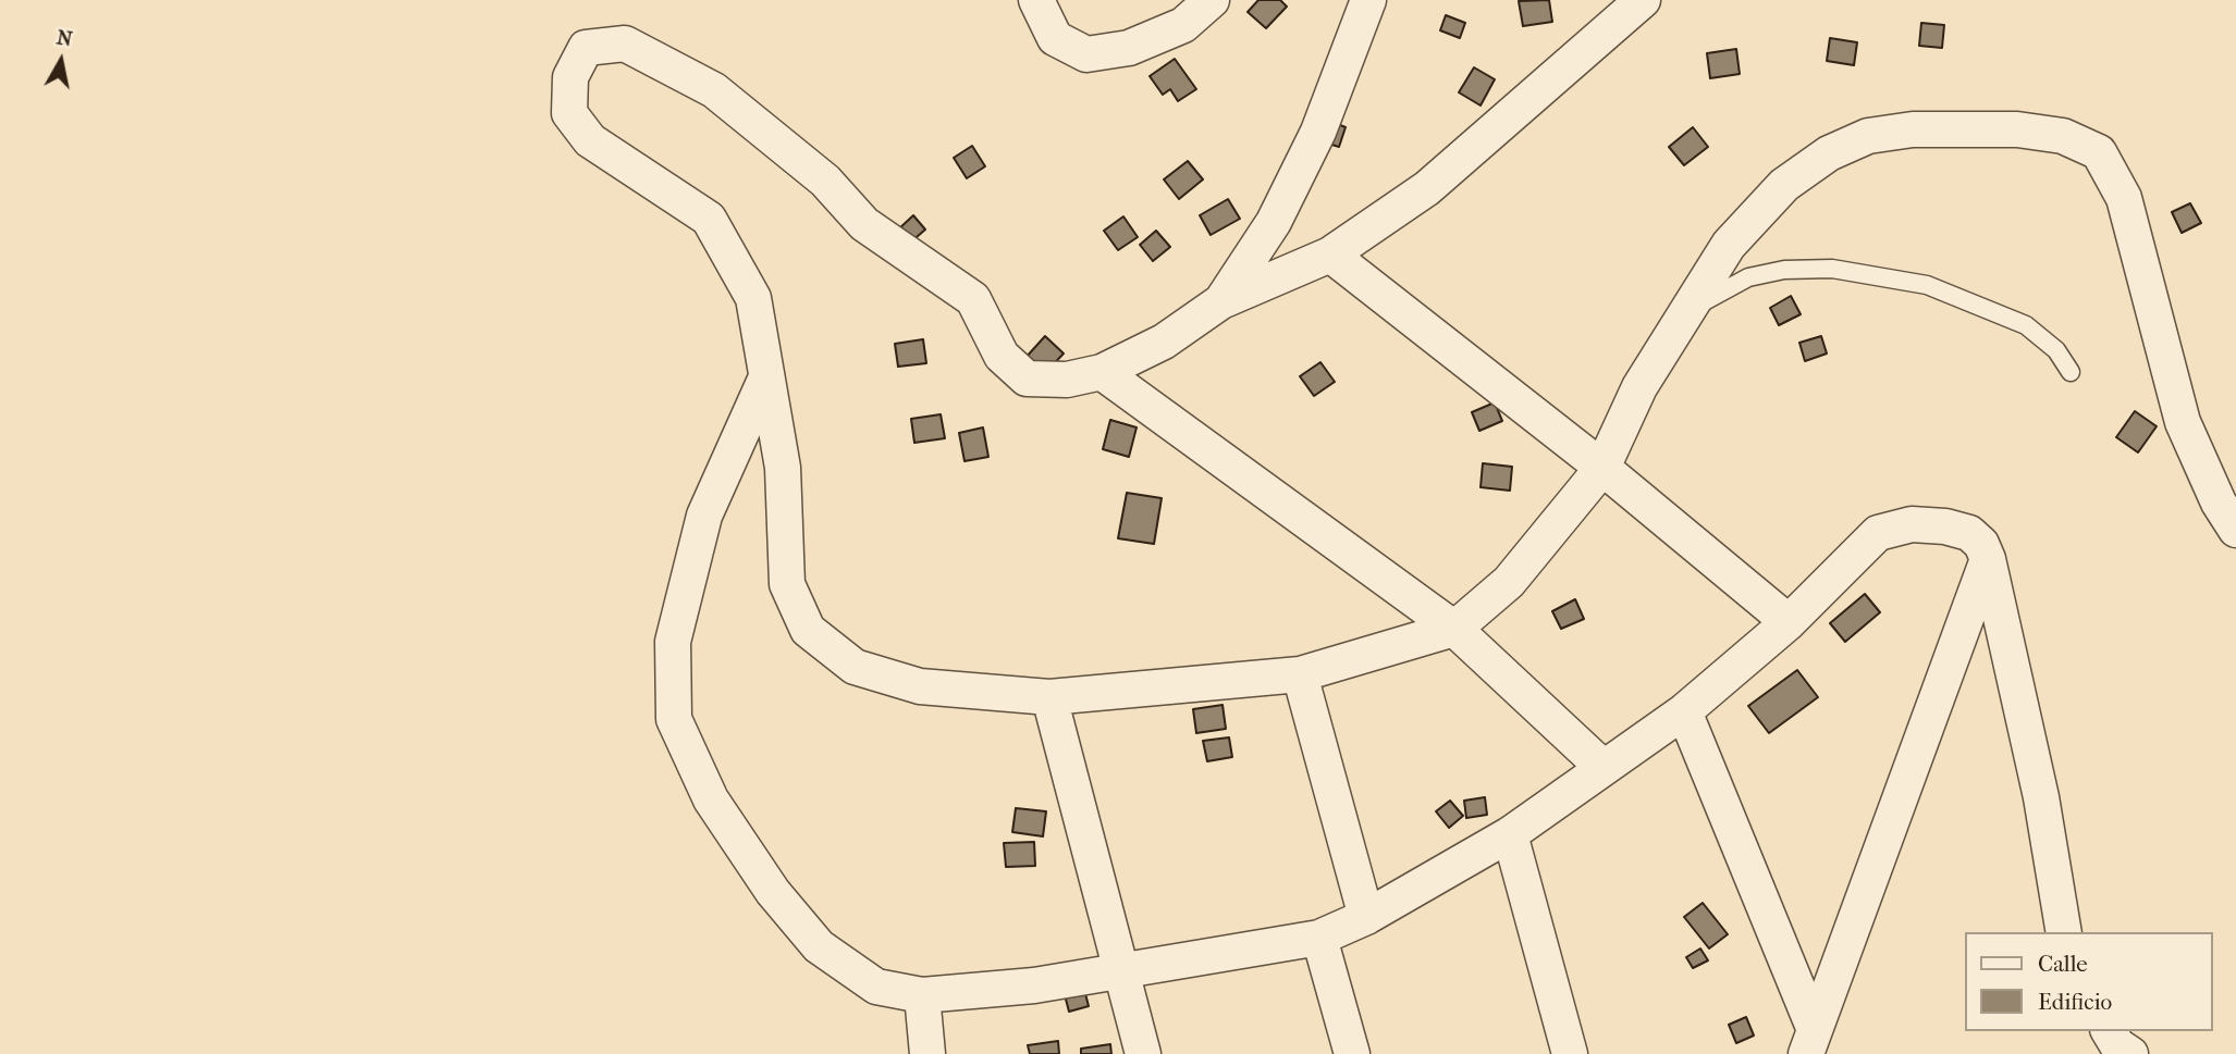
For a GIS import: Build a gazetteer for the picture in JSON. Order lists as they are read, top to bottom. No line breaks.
{"legend":["Calle","Edificio"],"north":"top"}
